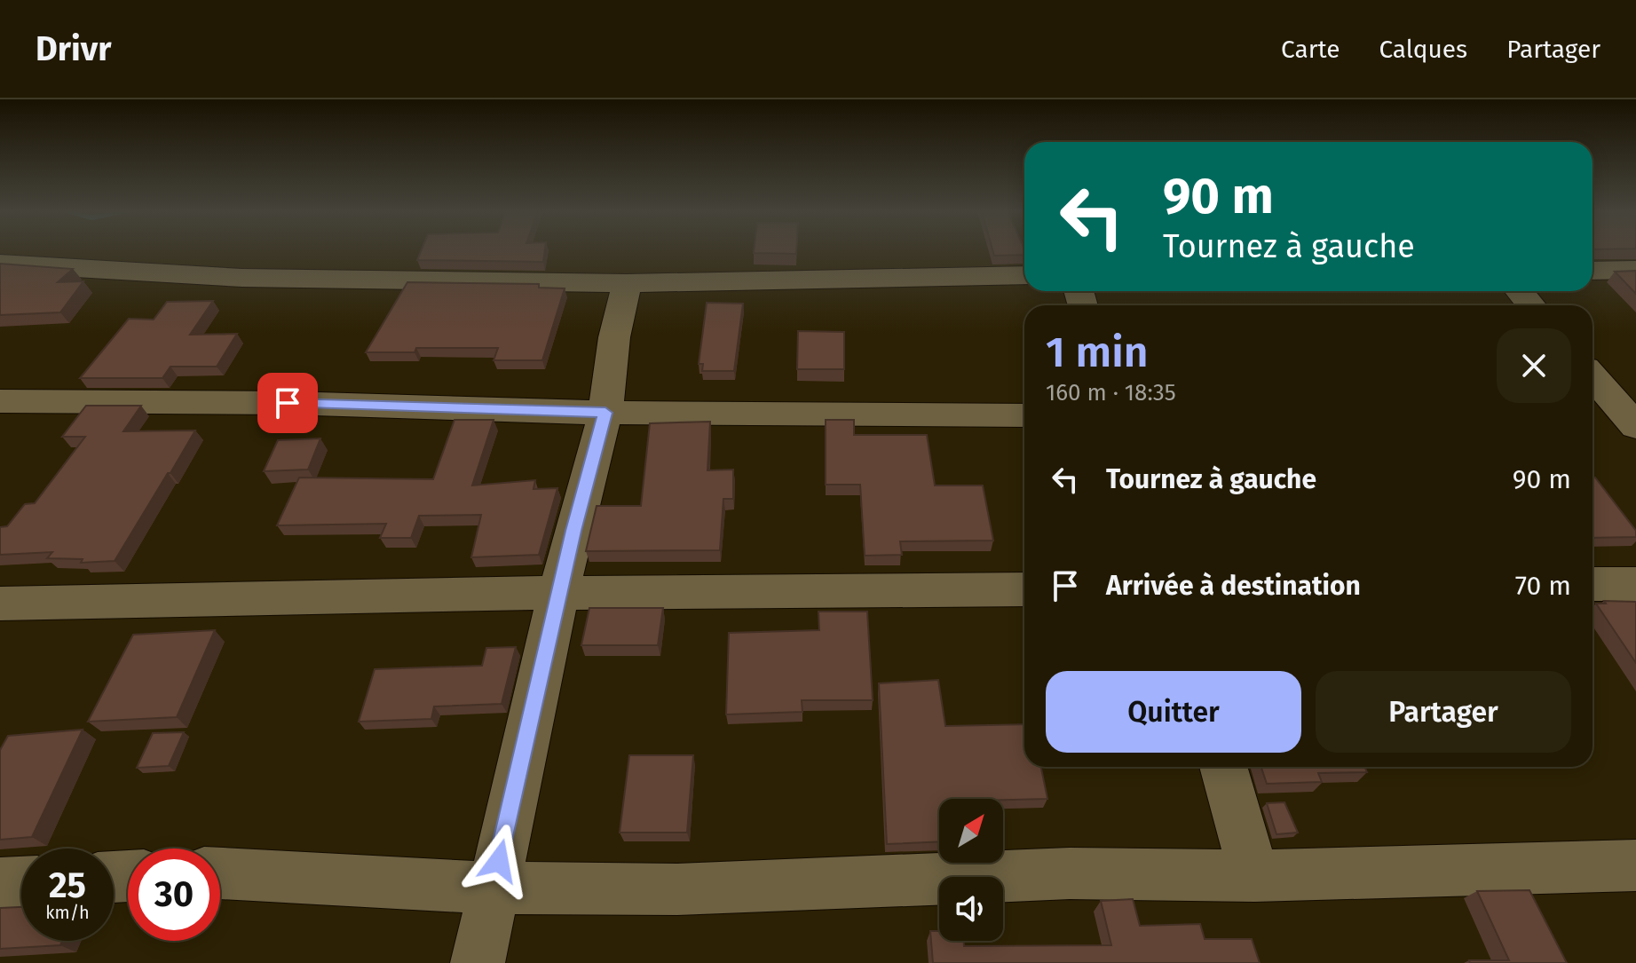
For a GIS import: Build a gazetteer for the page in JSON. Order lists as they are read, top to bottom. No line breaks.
{"north":"top right","page":{"header":"Drivr","nav":["Carte","Calques","Partager"],"turn":["90 m","Tournez à gauche"],"heading":["1 min","160 m · 18:35"],"list":[{"name":"Tournez à gauche","value":"90 m"},{"name":"Arrivée à destination","value":"70 m"}],"buttons":["Quitter","Partager"],"speed":"25 km/h","limit":"30"}}
